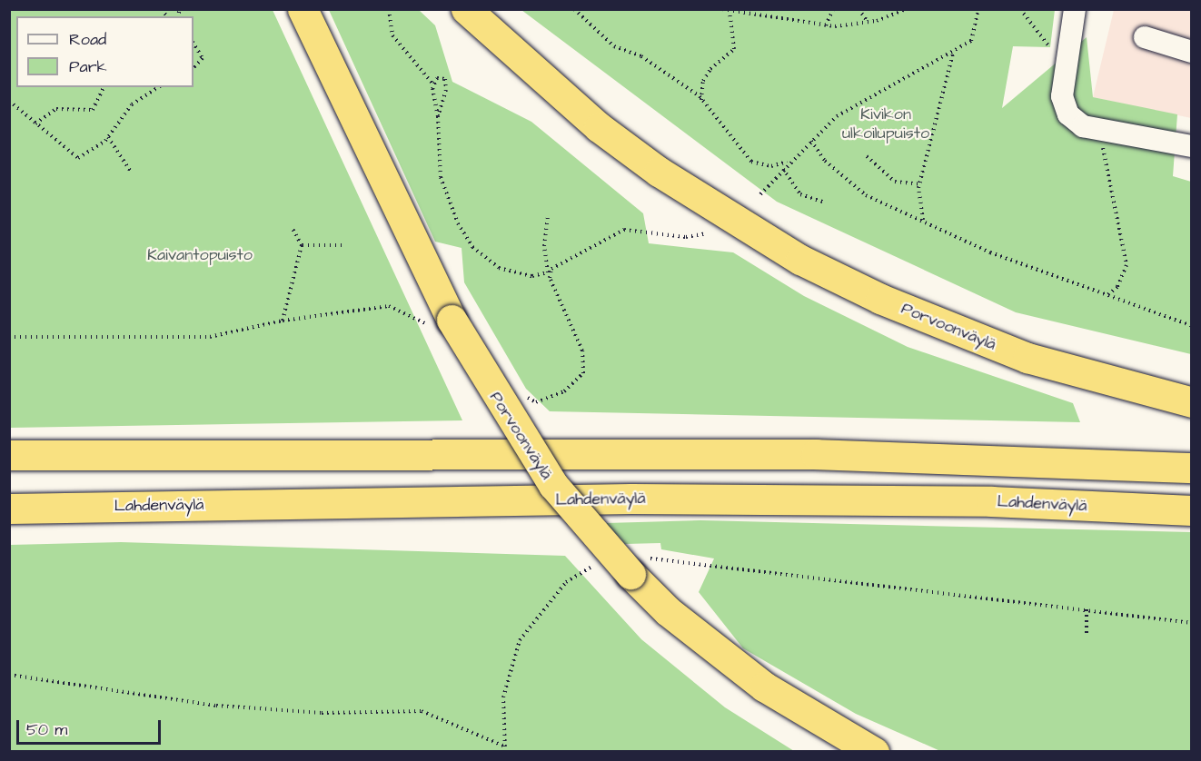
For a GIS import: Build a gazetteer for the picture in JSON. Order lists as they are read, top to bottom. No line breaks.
{"streets":{"highway":["Porvoonväylä","Lahdenväylä"]},"parks":["Kivikon ulkoilupuisto","Kaivantopuisto"],"legend":["Road","Park"],"scale_bar":"50 m"}
